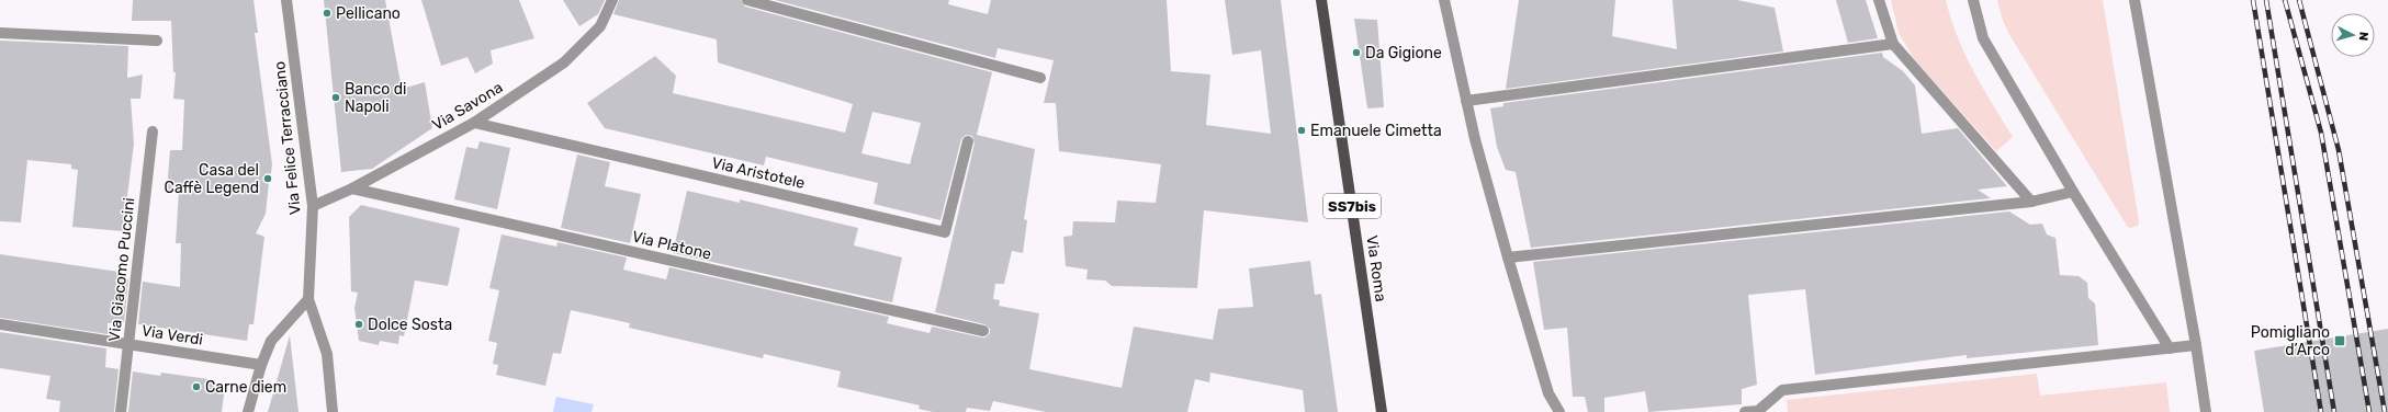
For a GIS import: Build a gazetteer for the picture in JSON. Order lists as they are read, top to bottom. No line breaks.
{"streets":{"main road":["SS7bis","Via Roma"],"street":["Via Savona","Via Felice Terracciano","Via Aristotele","Via Platone","Via Giacomo Puccini","Via Verdi"]},"crossings":[["Via Savona","Via Felice Terracciano"],["Via Savona","Via Aristotele"],["Via Savona","Via Platone"],["Via Giacomo Puccini","Via Verdi"]],"places":{"other":["Pellicano","Da Gigione","Banco di Napoli","Emanuele Cimetta","Casa del Caffè Legend","Dolce Sosta","Carne diem"],"transit":["Pomigliano d’Arco"]},"north":"right"}
